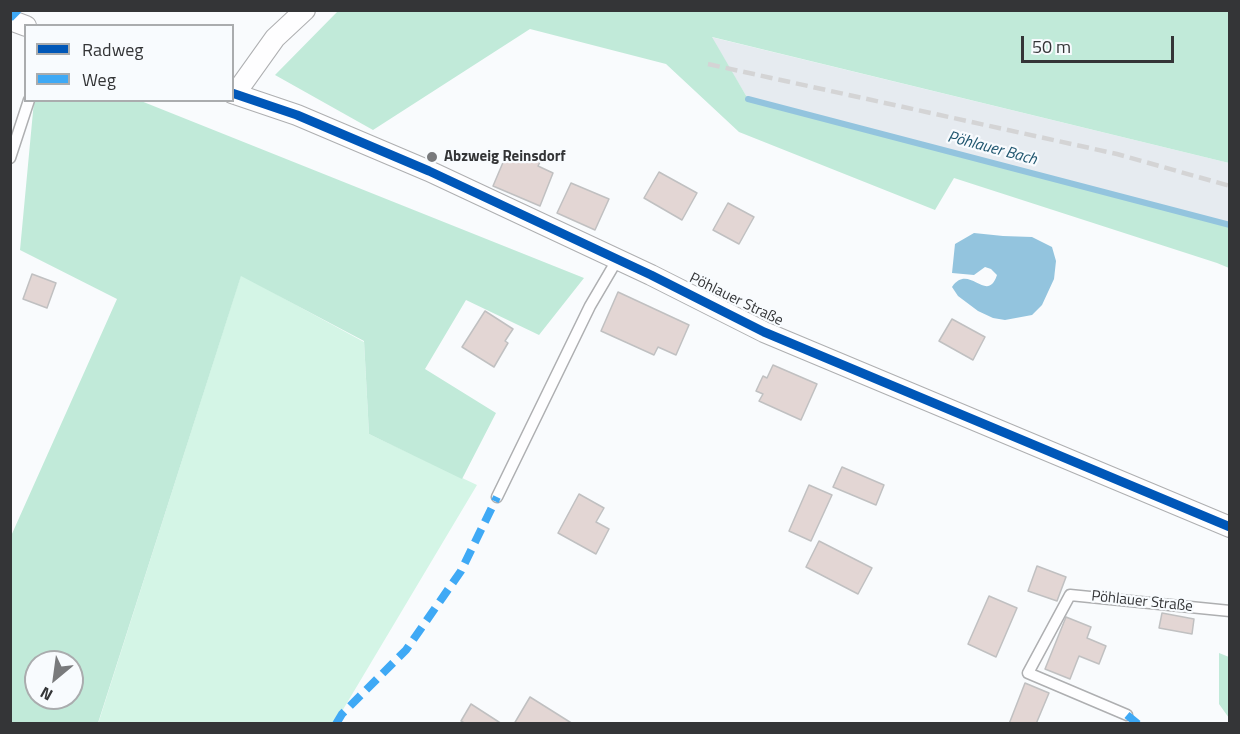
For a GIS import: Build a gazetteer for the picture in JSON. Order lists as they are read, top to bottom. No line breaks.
{"streets":{"street":["Pöhlauer Straße"]},"water":["Pöhlauer Bach"],"places":["Abzweig Reinsdorf"],"legend":["Radweg","Weg"],"scale_bar":"50 m","north":"bottom left"}
